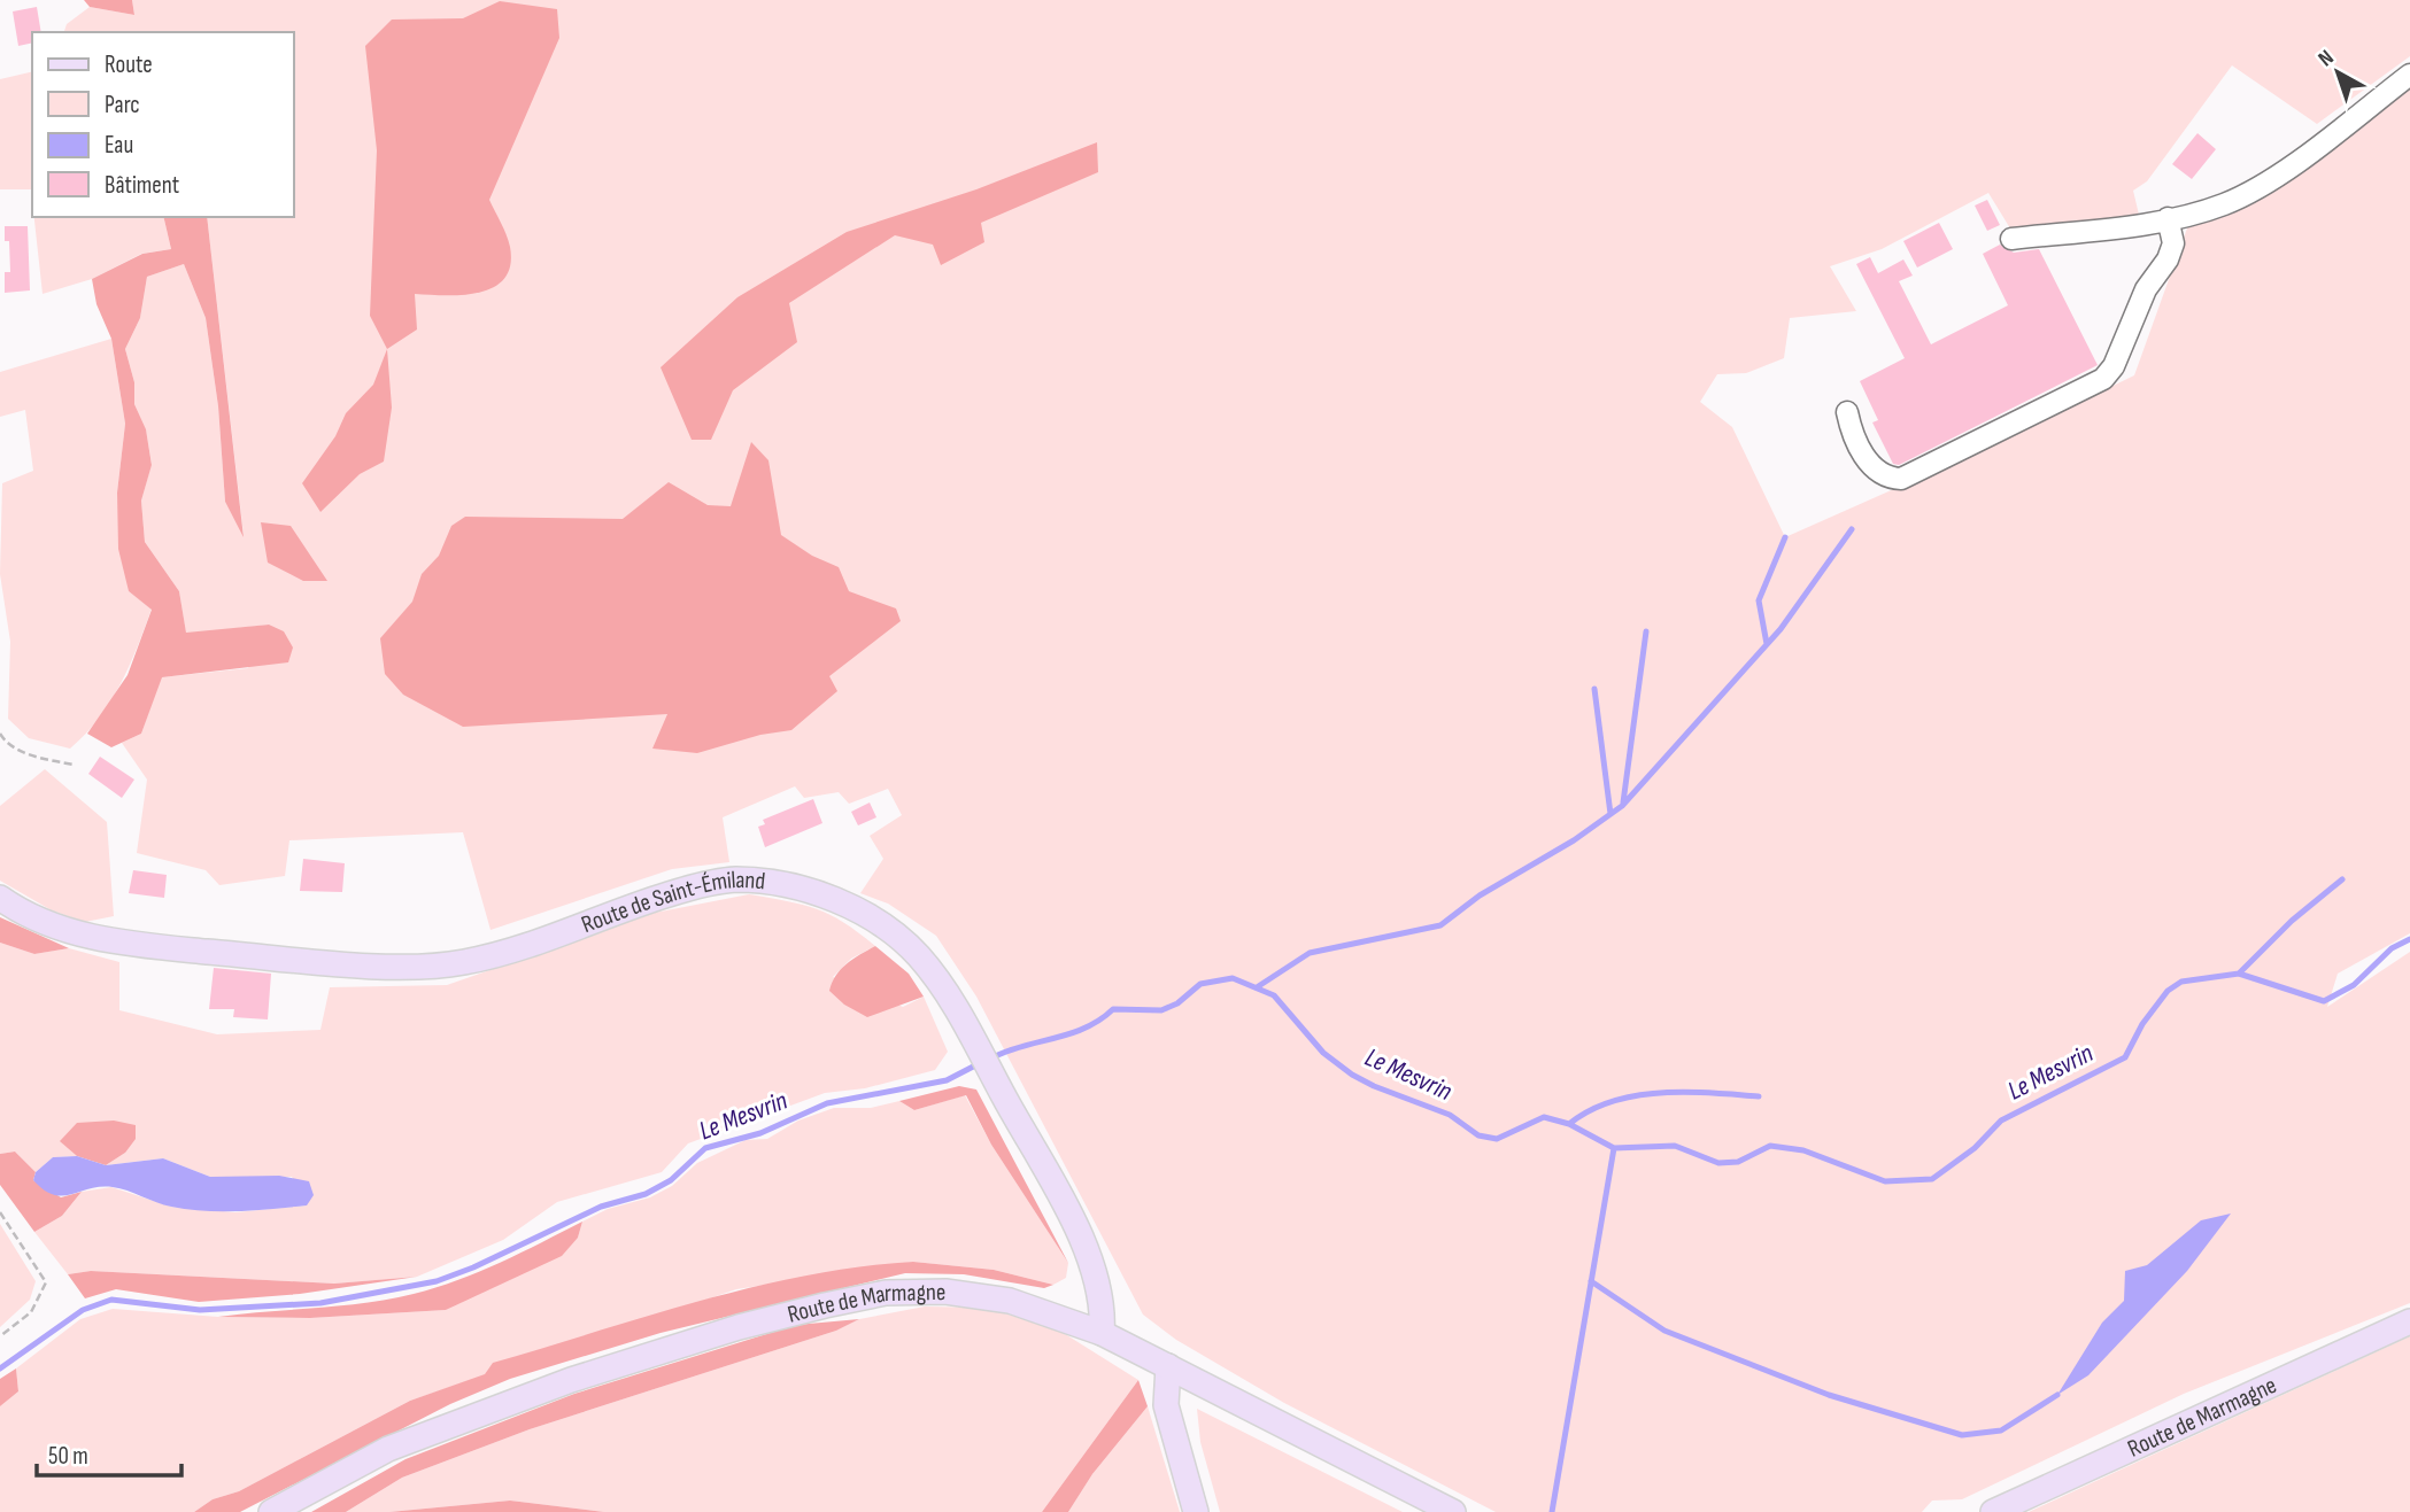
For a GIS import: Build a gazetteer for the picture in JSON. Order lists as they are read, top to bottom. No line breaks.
{"streets":{"main road":["Route de Saint-Émiland","Route de Marmagne"]},"crossings":[["Route de Saint-Émiland","Route de Marmagne"]],"water":["Le Mesvrin"],"legend":["Route","Parc","Eau","Bâtiment"],"scale_bar":"50 m","north":"top left"}
